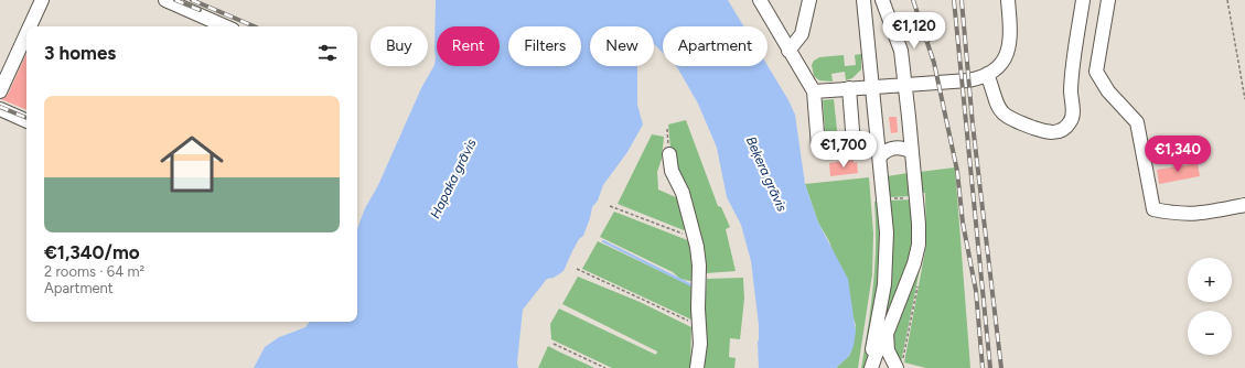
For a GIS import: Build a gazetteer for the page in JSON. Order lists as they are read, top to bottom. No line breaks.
{"water":["Beķera grāvis","Hapaka grāvis"],"page":{"price":["€1,120","€1,700","€1,340"],"chip":["Buy","Rent","Filters","New","Apartment"],"heading":"3 homes","list":[{"name":"€1,340/mo","note":"2 rooms · 64 m² · Apartment"}],"map_buttons":["+","−"]}}
